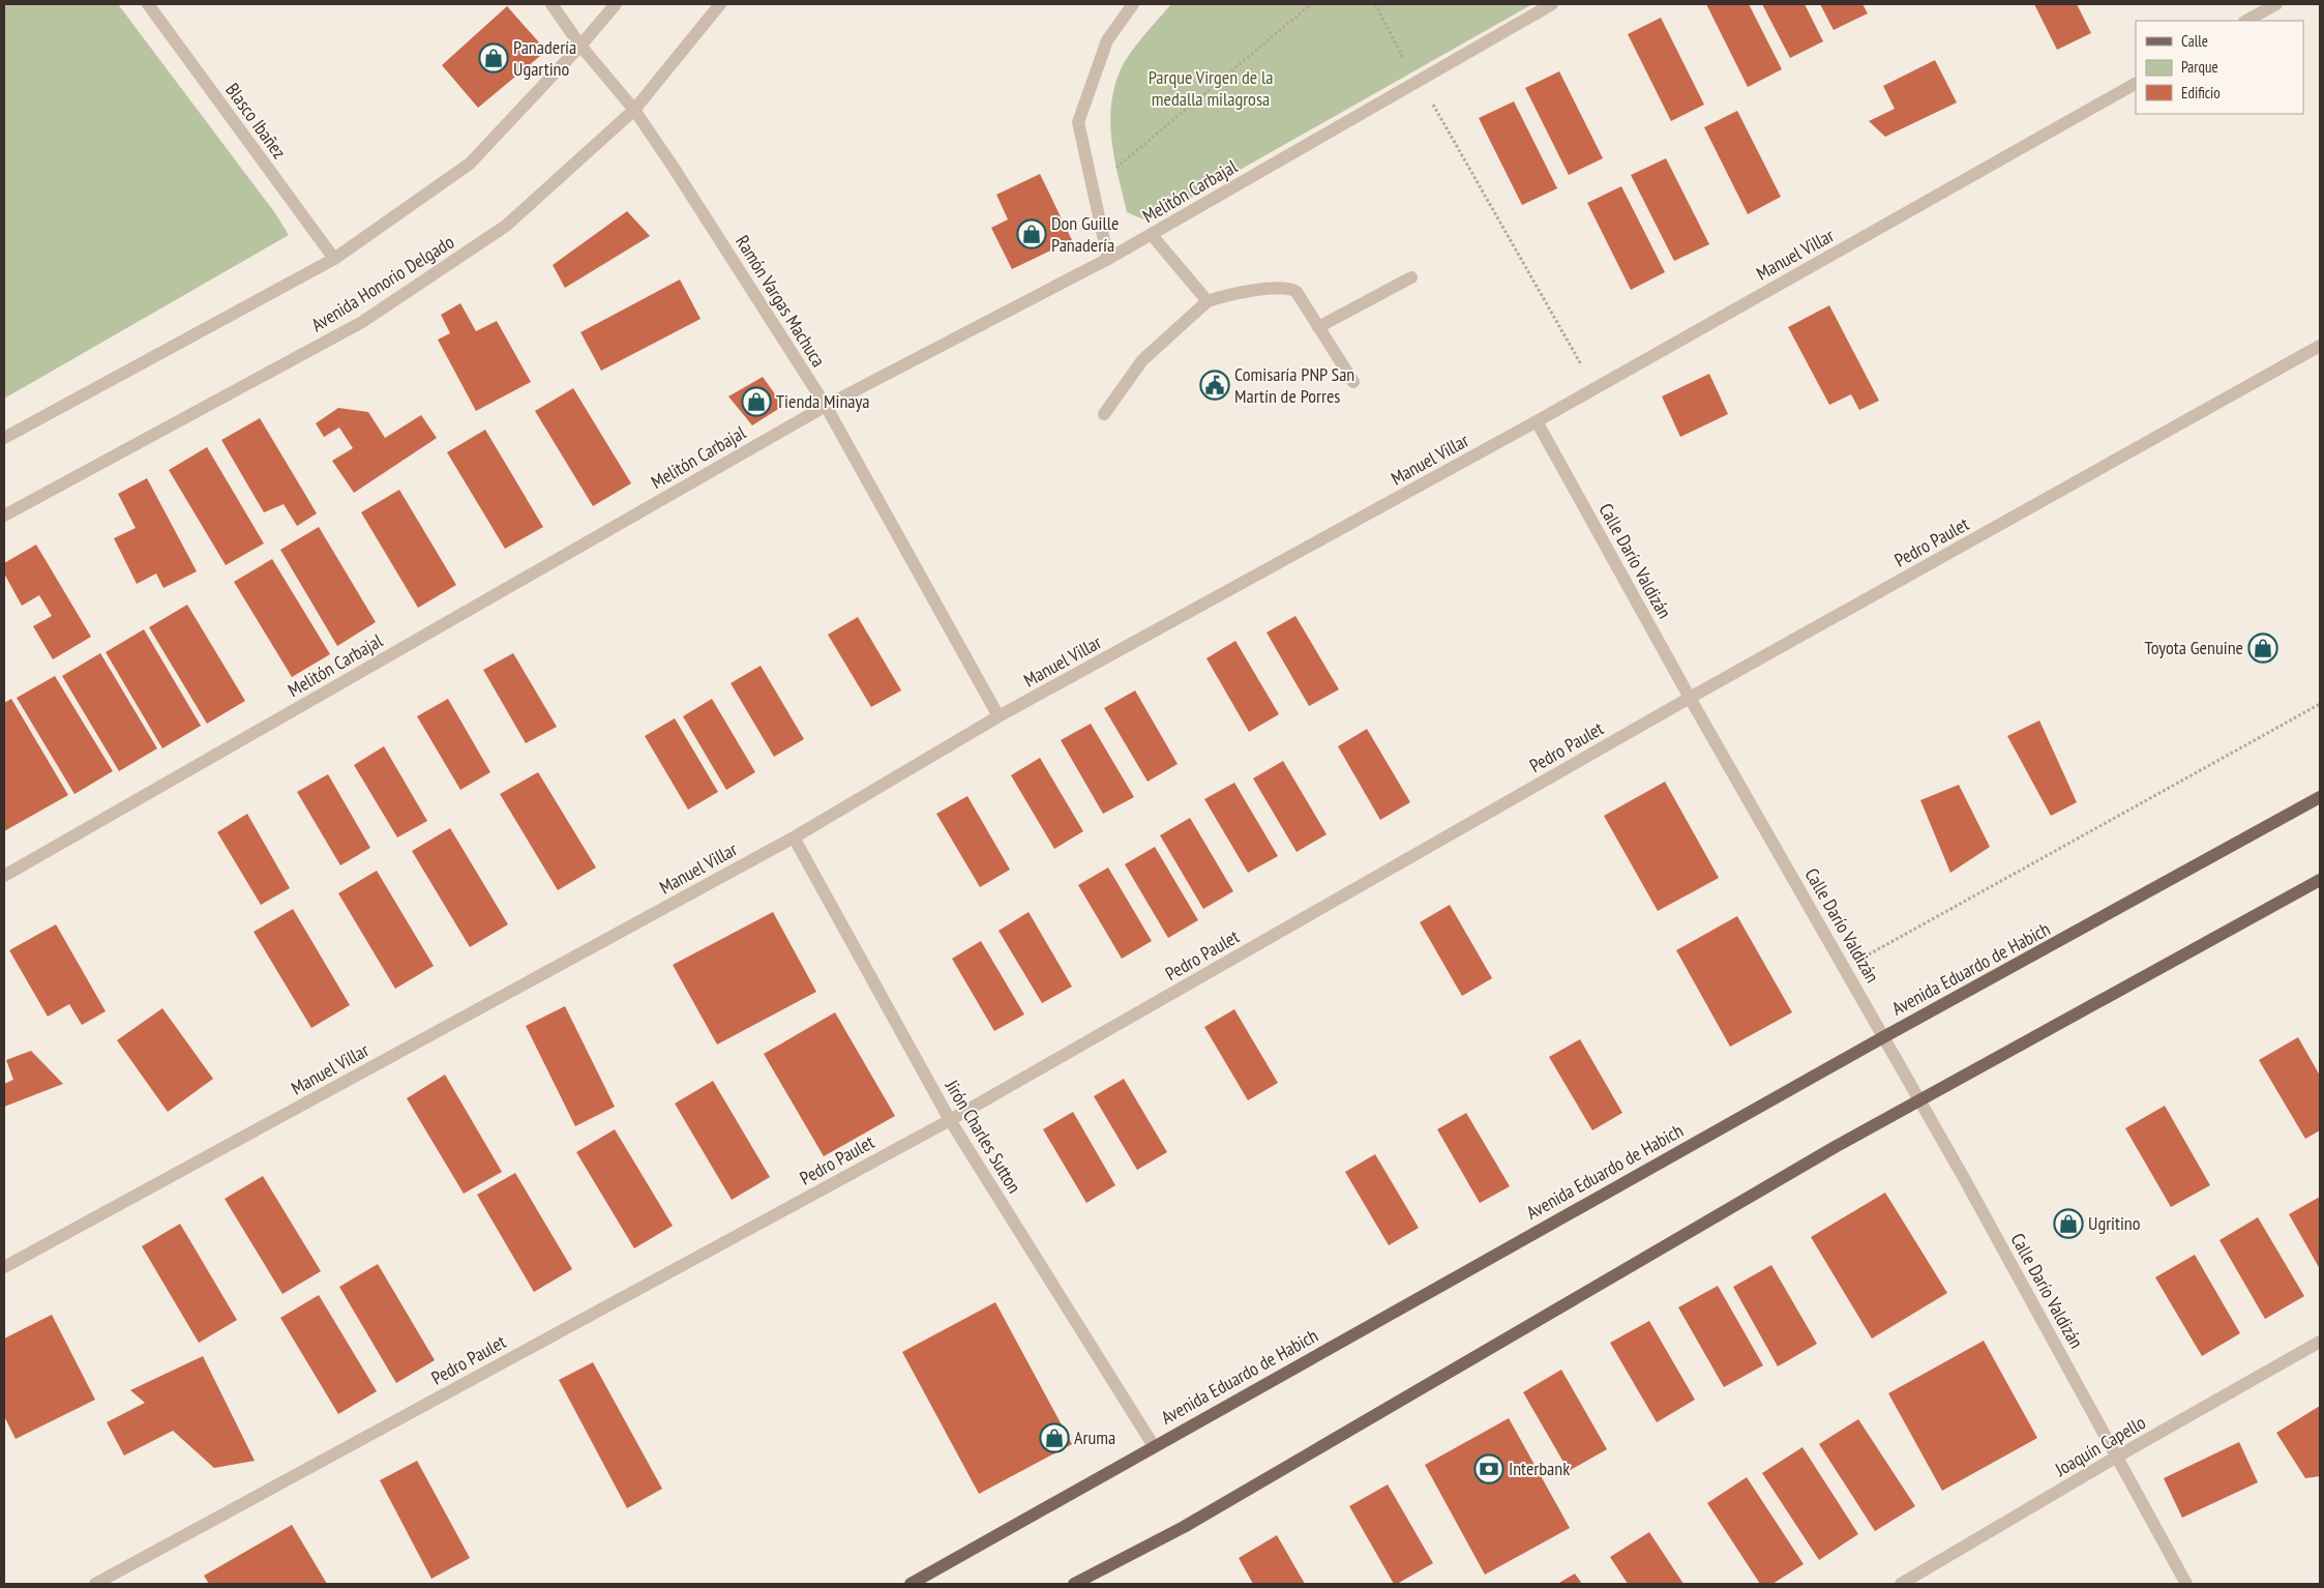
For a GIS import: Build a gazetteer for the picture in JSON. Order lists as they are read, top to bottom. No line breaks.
{"streets":{"main road":["Avenida Eduardo de Habich"],"street":["Blasco Ibañez","Melitón Carbajal","Manuel Villar","Avenida Honorio Delgado","Ramón Vargas Machuca","Pedro Paulet","Calle Darío Valdizán","Jirón Charles Sutton","Joaquín Capello"]},"crossings":[["Melitón Carbajal","Ramón Vargas Machuca"],["Manuel Villar","Ramón Vargas Machuca"],["Manuel Villar","Calle Darío Valdizán"],["Manuel Villar","Jirón Charles Sutton"],["Avenida Honorio Delgado","Ramón Vargas Machuca"],["Pedro Paulet","Calle Darío Valdizán"],["Pedro Paulet","Jirón Charles Sutton"],["Calle Darío Valdizán","Avenida Eduardo de Habich"],["Calle Darío Valdizán","Joaquín Capello"],["Avenida Eduardo de Habich","Jirón Charles Sutton"]],"parks":["Parque Virgen de la medalla milagrosa"],"places":{"shop":["Panadería Ugartino","Don Guille Panadería","Tienda Minaya","Toyota Genuine","Ugritino","Aruma"],"public building":["Comisaría PNP San Martín de Porres"],"bank":["Interbank"]},"legend":["Calle","Parque","Edificio"]}
